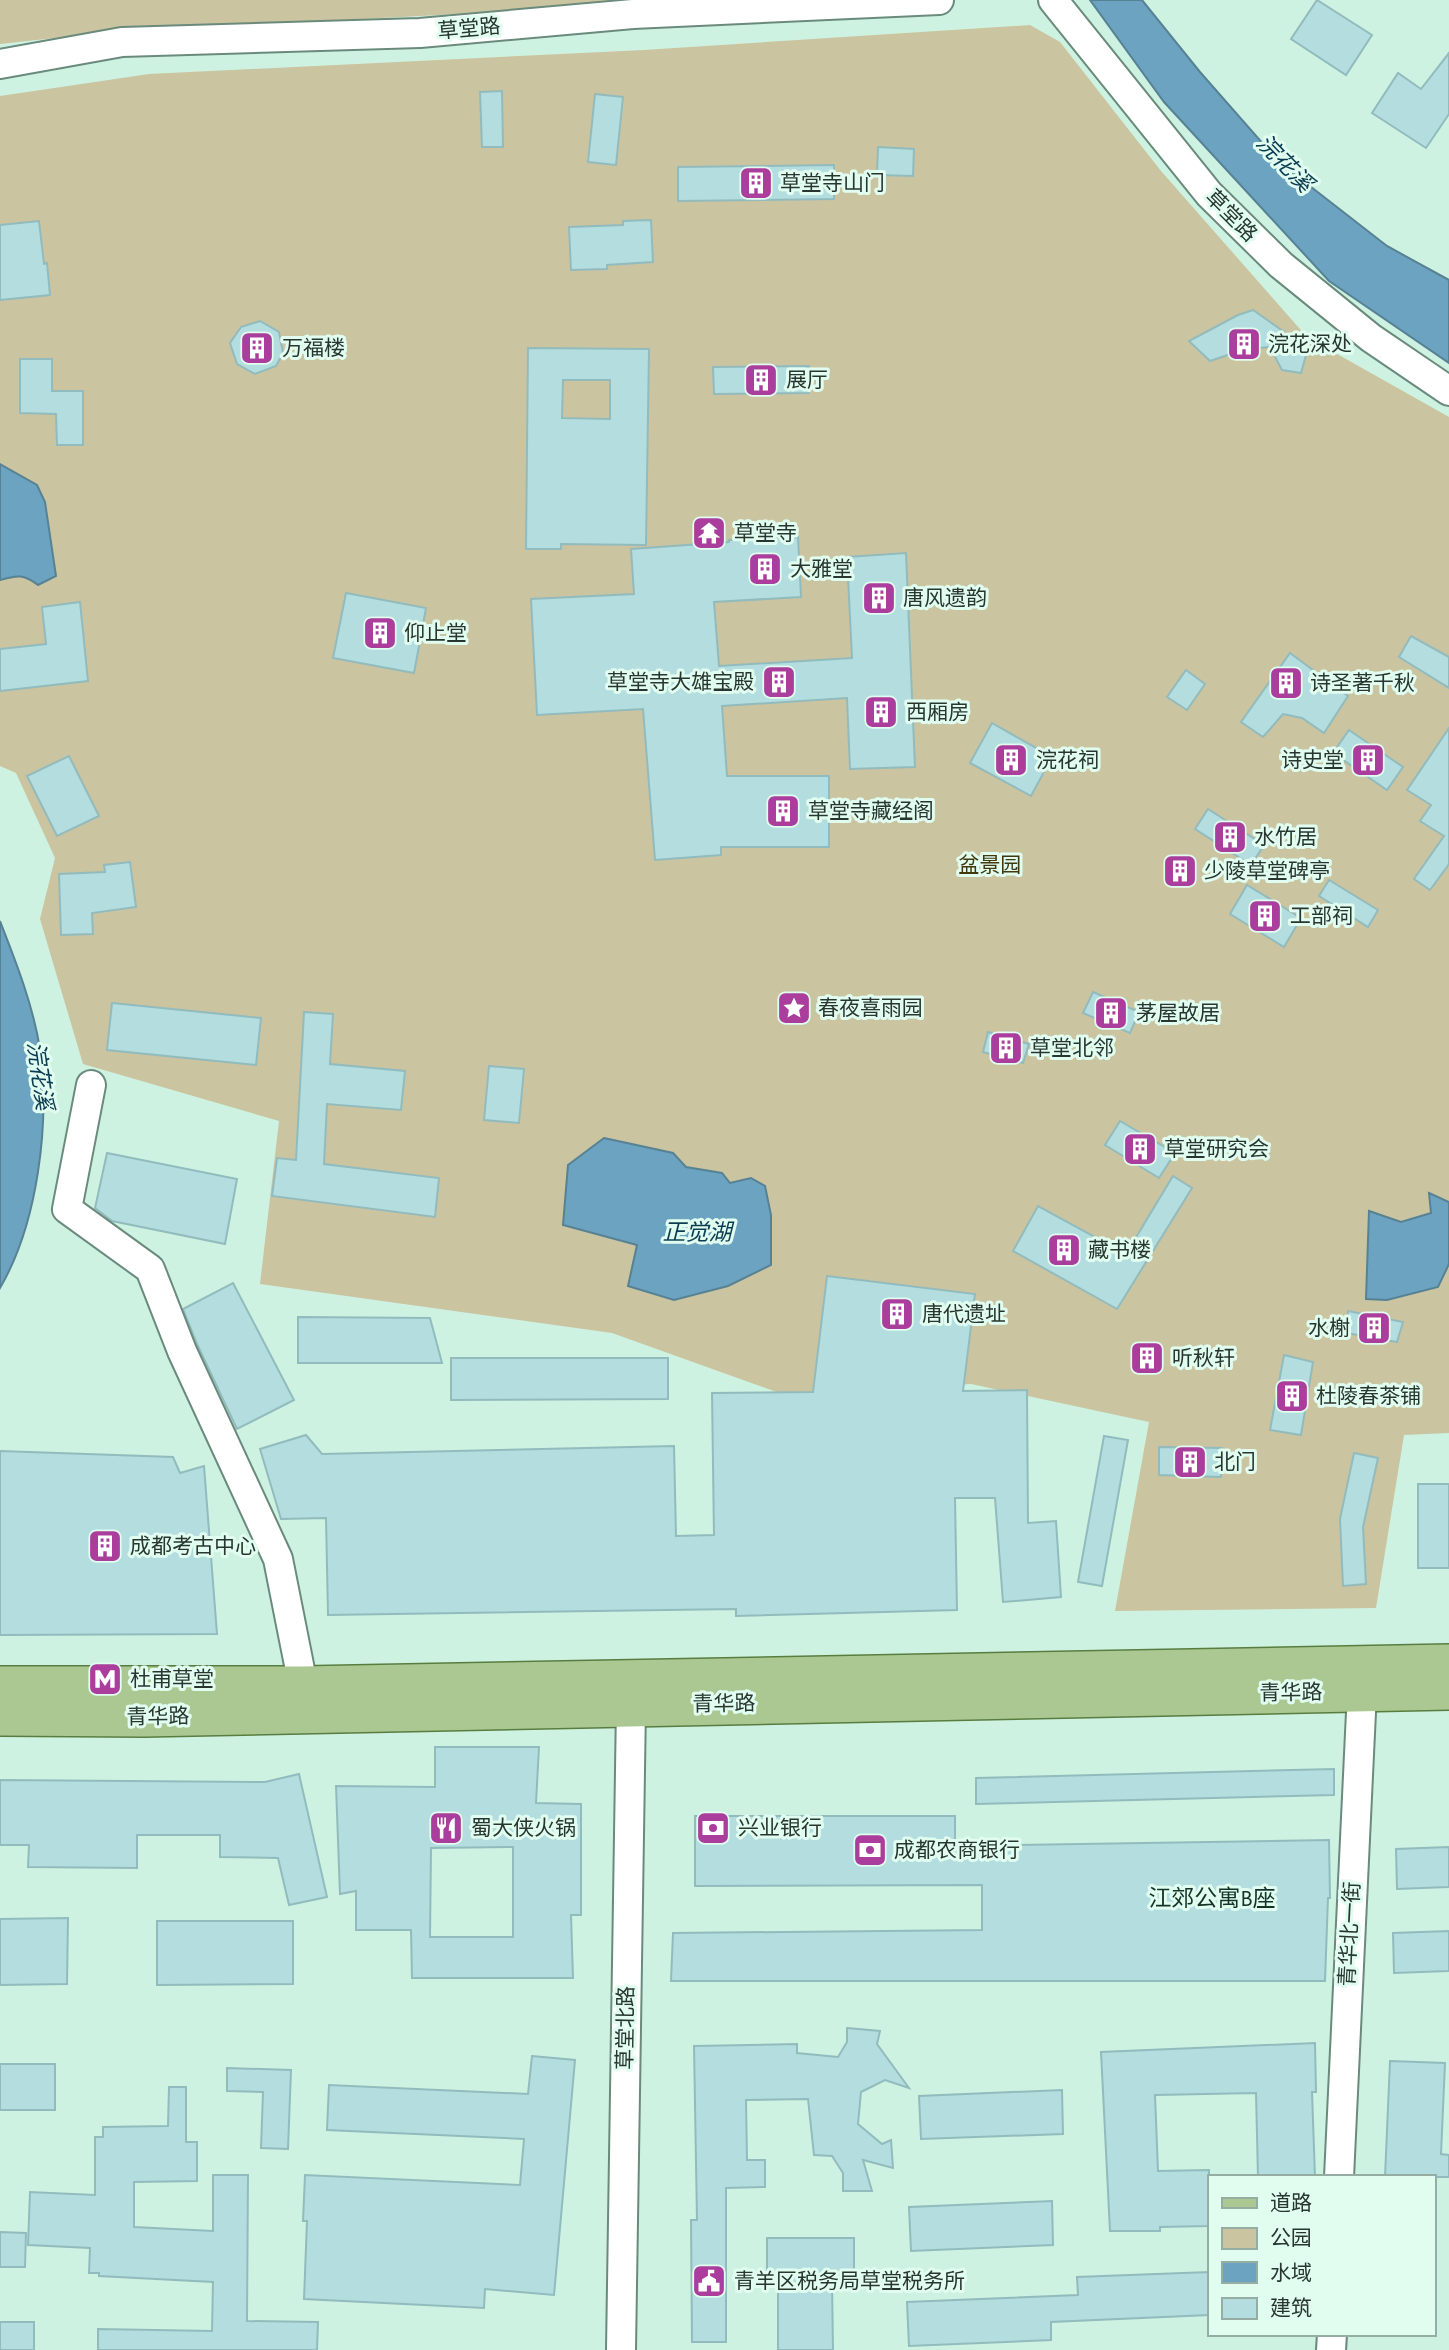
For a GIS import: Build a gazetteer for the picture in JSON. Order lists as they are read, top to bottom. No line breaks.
{"streets":{"main road":["青华路"],"street":["草堂路","青华北一街","草堂北路"]},"crossings":[["青华路","青华北一街"],["青华路","草堂北路"]],"districts":["江郊公寓B座"],"water":["浣花溪","正觉湖"],"parks":["盆景园"],"places":{"building":["草堂寺山门","浣花深处","万福楼","展厅","大雅堂","唐风遗韵","仰止堂","草堂寺大雄宝殿","诗圣著千秋","西厢房","浣花祠","诗史堂","草堂寺藏经阁","水竹居","少陵草堂碑亭","工部祠","茅屋故居","草堂北邻","草堂研究会","藏书楼","唐代遗址","水榭","听秋轩","杜陵春茶铺","北门","成都考古中心"],"temple":["草堂寺"],"place":["春夜喜雨园"],"metro station":["杜甫草堂"],"restaurant":["蜀大侠火锅"],"bank":["兴业银行","成都农商银行"],"public building":["青羊区税务局草堂税务所"]},"legend":["道路","公园","水域","建筑"]}
